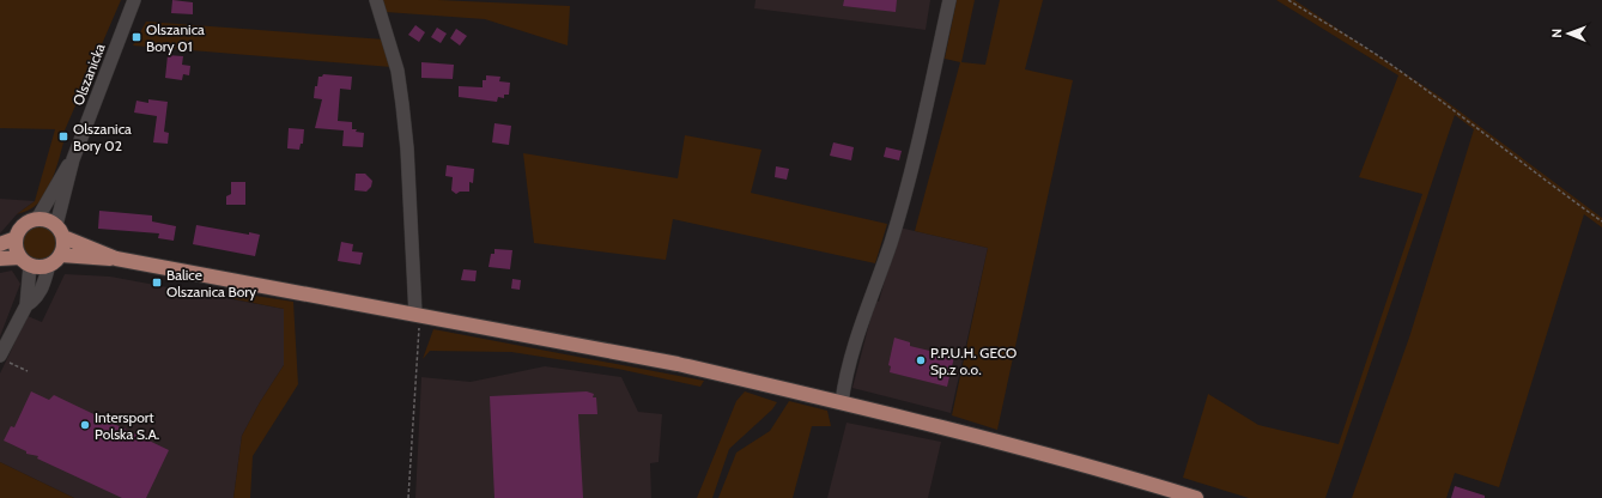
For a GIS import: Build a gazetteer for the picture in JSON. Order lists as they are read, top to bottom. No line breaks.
{"streets":{"street":["Olszanicka"]},"places":{"transit":["Olszanica Bory 01","Olszanica Bory 02","Balice Olszanica Bory"],"other":["P.P.U.H. GECO Sp.z o.o.","Intersport Polska S.A."]},"north":"left"}
